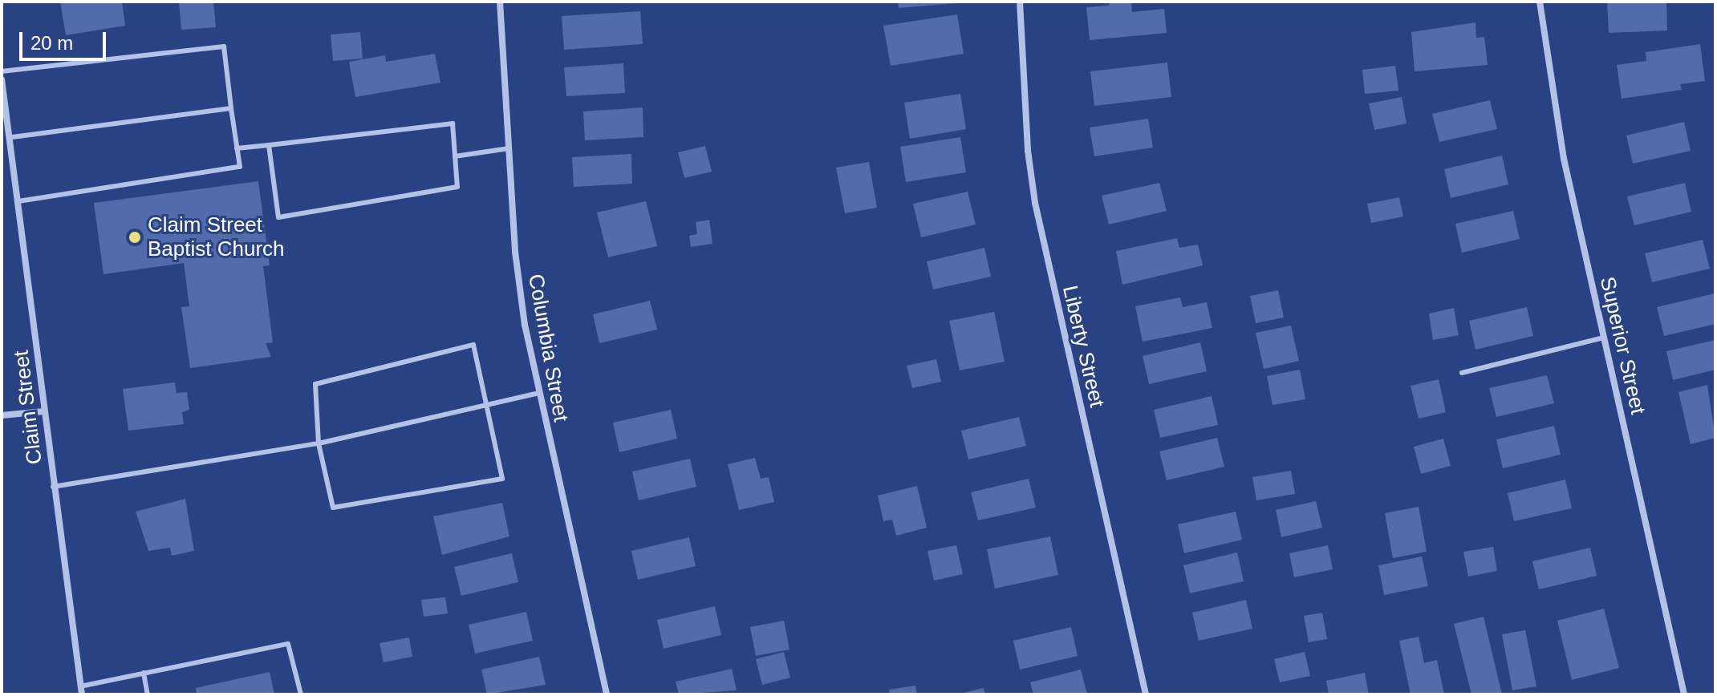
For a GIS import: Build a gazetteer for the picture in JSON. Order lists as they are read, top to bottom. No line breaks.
{"streets":{"street":["Superior Street","Liberty Street","Columbia Street","Claim Street"]},"places":["Claim Street Baptist Church"],"scale_bar":"20 m"}
